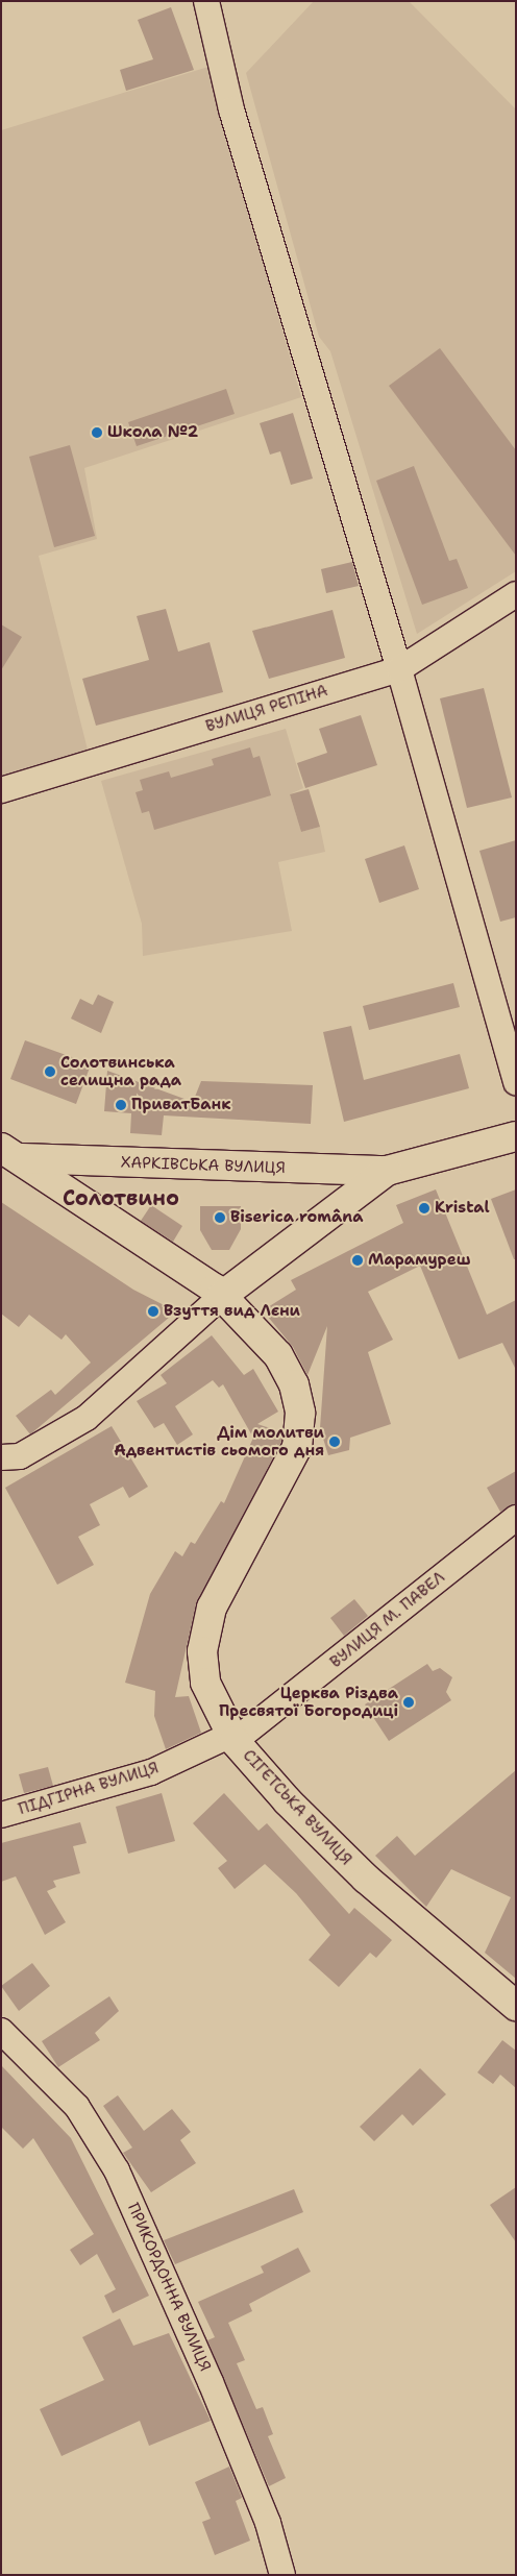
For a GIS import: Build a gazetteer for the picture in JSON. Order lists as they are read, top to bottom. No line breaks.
{"streets":{"street":["ВУЛИЦЯ РЕПІНА","ХАРКІВСЬКА ВУЛИЦЯ","ВУЛИЦЯ М. ПАВЕЛ","ПІДГІРНА ВУЛИЦЯ","СІГЕТСЬКА ВУЛИЦЯ","ПРИКОРДОННА ВУЛИЦЯ"]},"crossings":[["ХАРКІВСЬКА ВУЛИЦЯ","СІГЕТСЬКА ВУЛИЦЯ"],["ВУЛИЦЯ М. ПАВЕЛ","ПІДГІРНА ВУЛИЦЯ"],["ВУЛИЦЯ М. ПАВЕЛ","СІГЕТСЬКА ВУЛИЦЯ"],["ПІДГІРНА ВУЛИЦЯ","СІГЕТСЬКА ВУЛИЦЯ"]],"districts":["Солотвино"],"places":["Школа №2","Солотвинська селищна рада","ПриватБанк","Kristal","Biserica româna","Марамуреш","Взуття вид Лєни","Дім молитви Адвентистів сьомого дня","Церква Різдва Пресвятої Богородиці"]}
